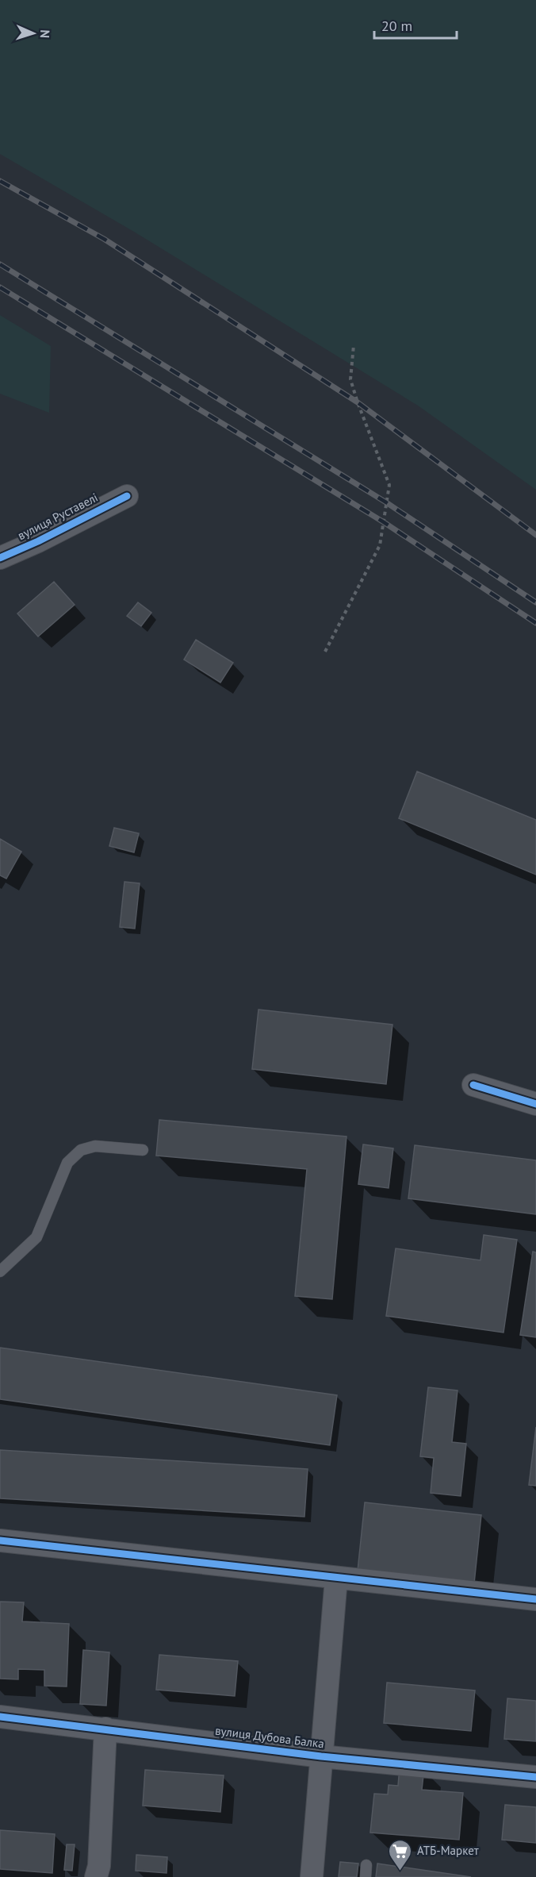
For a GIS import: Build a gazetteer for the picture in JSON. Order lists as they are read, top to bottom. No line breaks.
{"streets":{"street":["вулиця Руставелі","вулиця Дубова Балка"]},"places":{"supermarket":["АТБ-Маркет"]},"scale_bar":"20 m","north":"right"}
